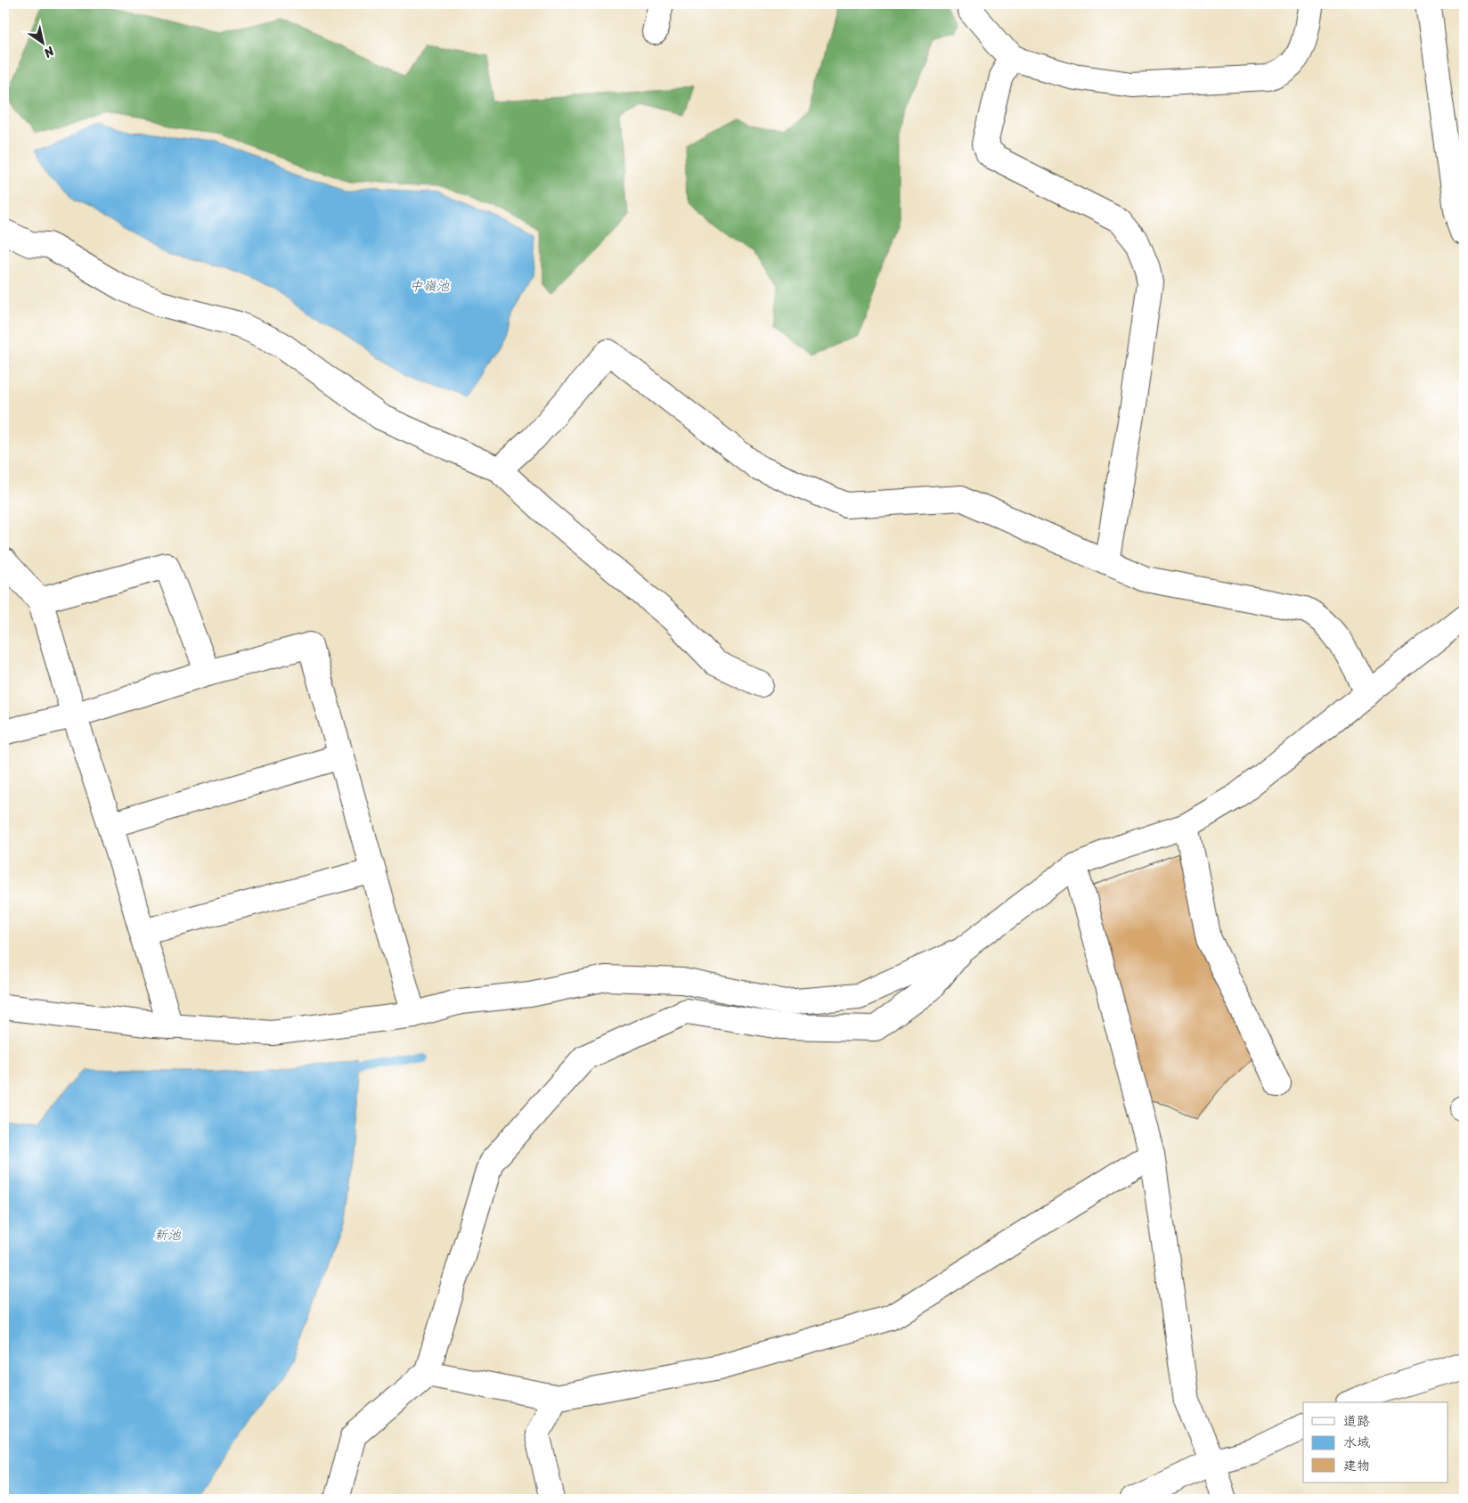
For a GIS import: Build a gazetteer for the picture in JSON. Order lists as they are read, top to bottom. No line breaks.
{"water":["中嶺池","新池"],"legend":["道路","水域","建物"],"north":"bottom right"}
